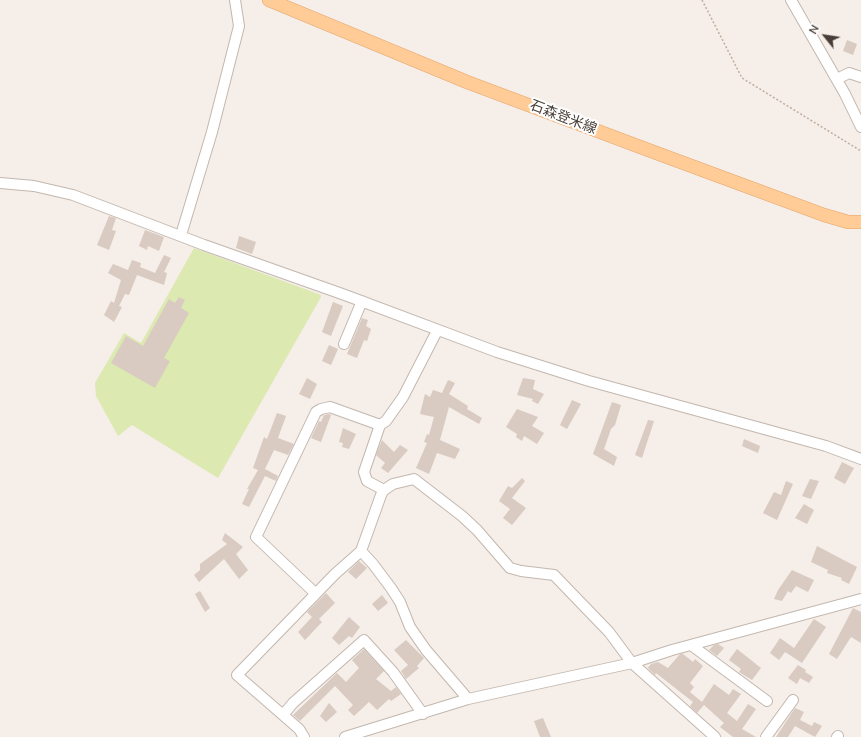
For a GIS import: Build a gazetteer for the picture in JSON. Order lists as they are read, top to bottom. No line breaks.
{"streets":{"main road":["石森登米線"]},"north":"top left"}
